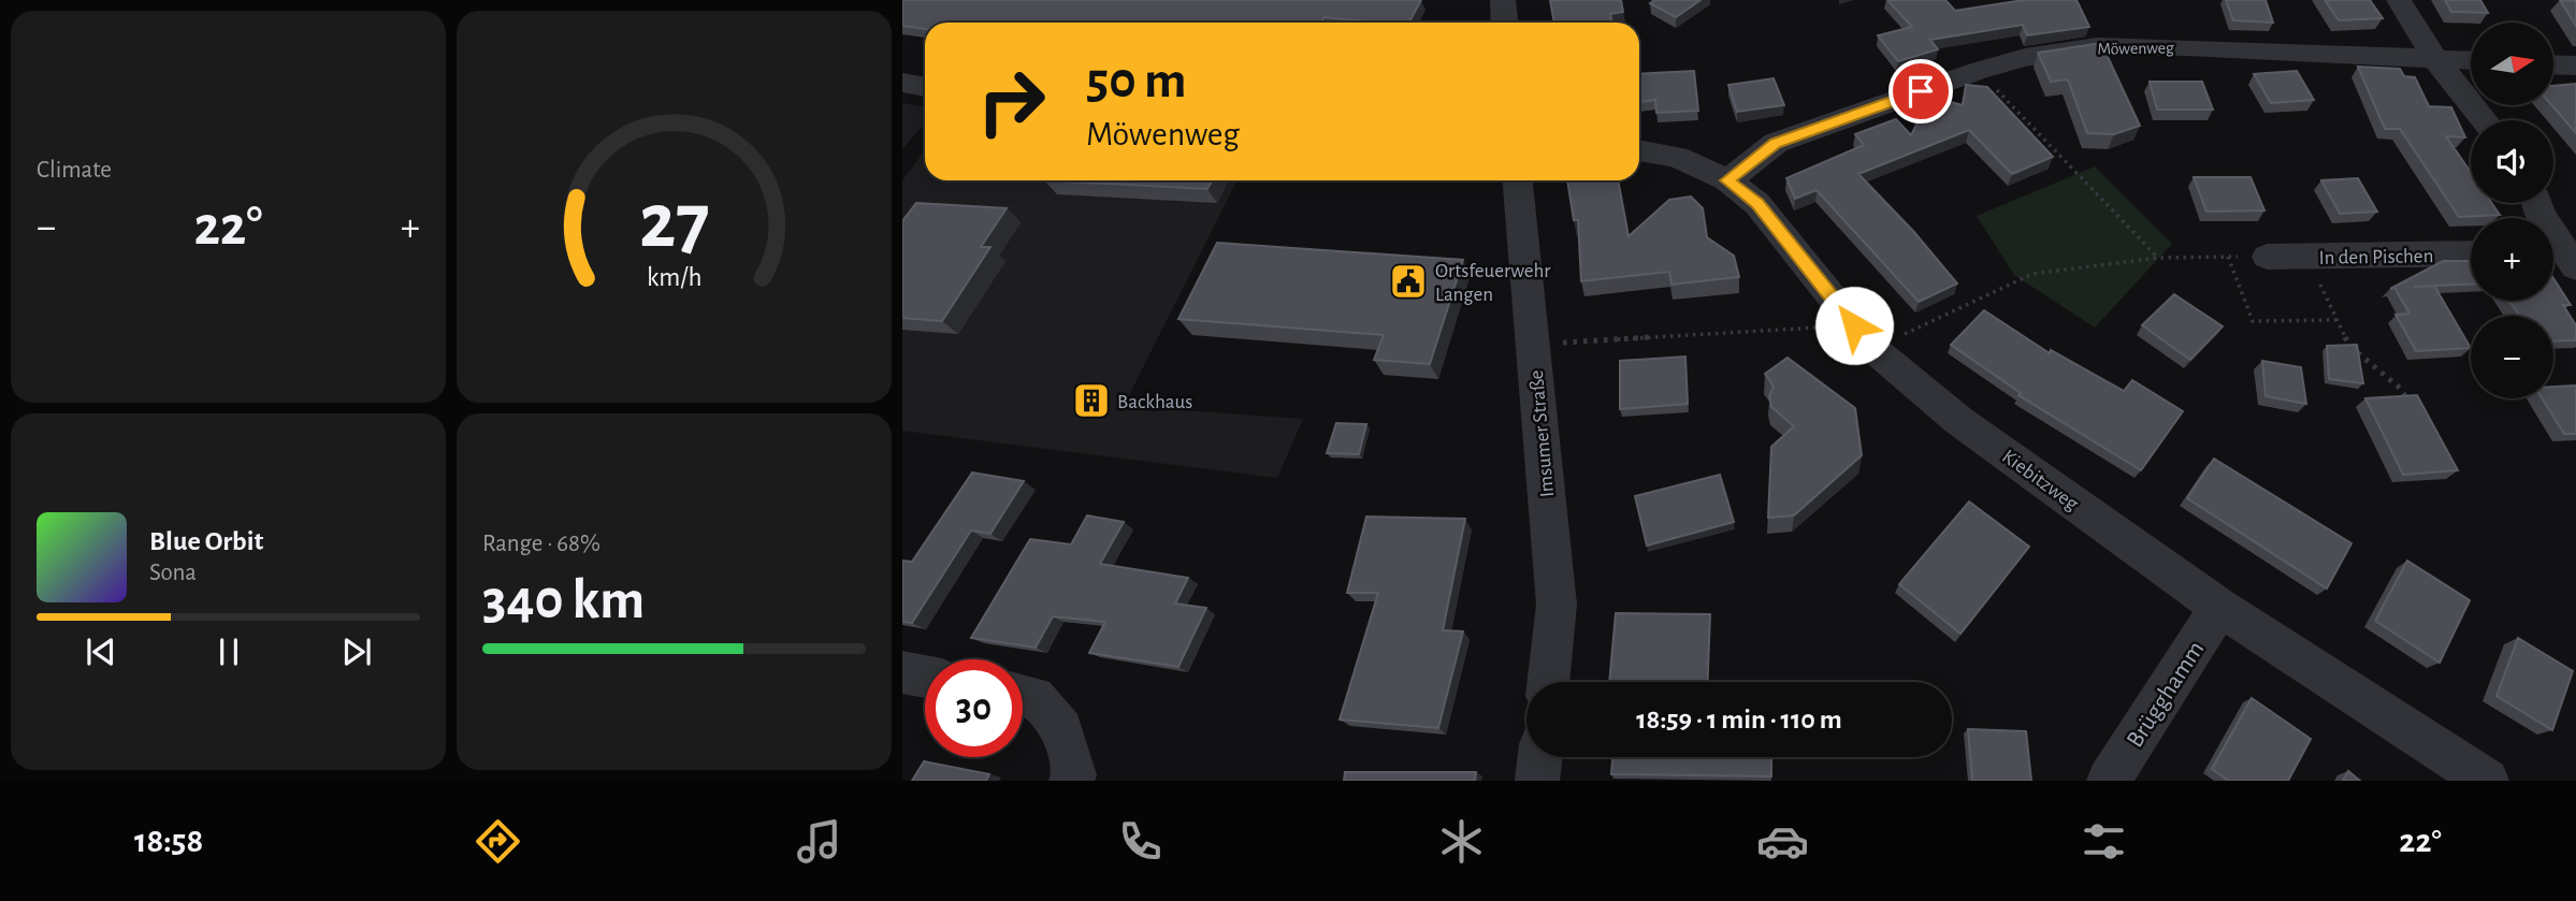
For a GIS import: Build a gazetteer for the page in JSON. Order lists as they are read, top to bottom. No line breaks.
{"streets":{"street":["Möwenweg","In den Pischen","Imsumer Straße","Kiebitzweg","Brügghamm"]},"crossings":[["Möwenweg","Kiebitzweg"],["Kiebitzweg","Brügghamm"]],"places":{"public building":["Ortsfeuerwehr Langen"],"building":["Backhaus"]},"north":"right","page":{"tile":["Climate",["Range · 68%","340 km"]],"map_buttons":["+","−"],"turn":["50 m","Möwenweg"],"heat":["−","22°","+"],"song":["Blue Orbit","Sona"],"limit":"30","trip":"18:59 · 1 min · 110 m","tabs":["18:58","22°"],"gauge":["27","km/h"]}}
